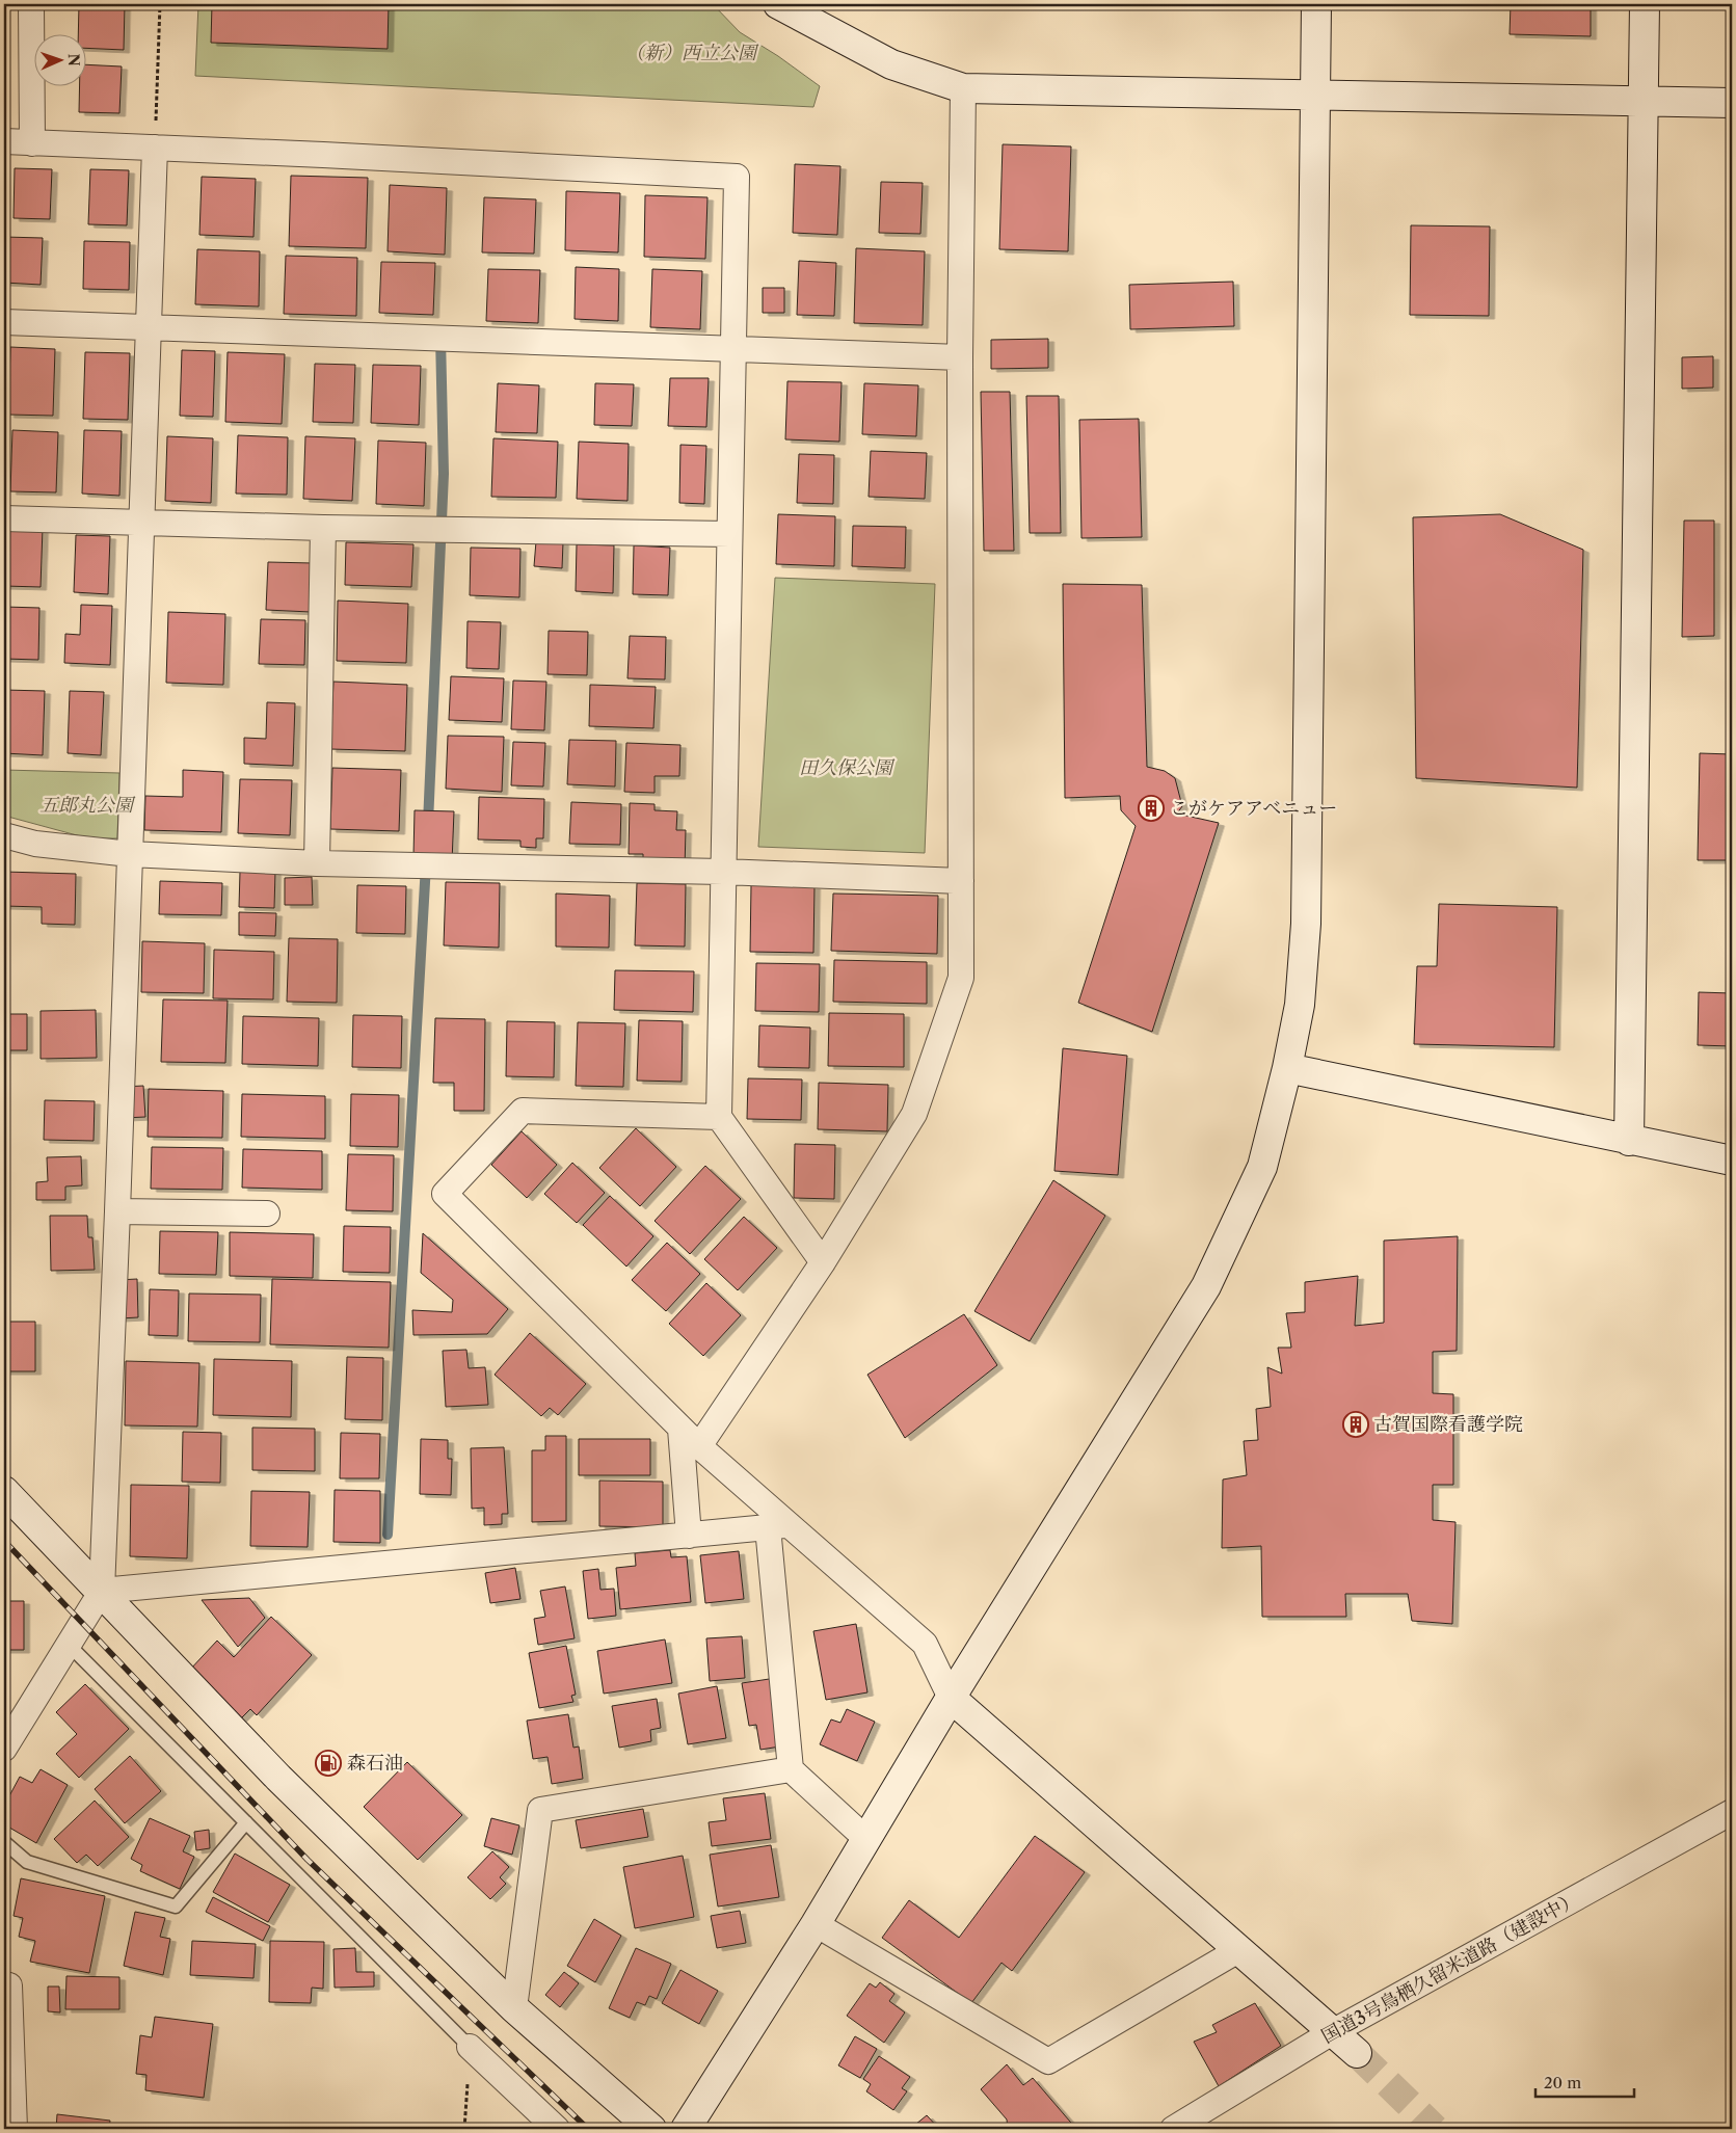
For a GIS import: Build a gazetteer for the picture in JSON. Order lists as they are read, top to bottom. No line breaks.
{"streets":{"street":["国道3号鳥栖久留米道路（建設中）"]},"parks":["（新）西立公園","田久保公園","五郎丸公園"],"places":{"building":["こがケアアベニュー","古賀国際看護学院"],"fuel station":["森石油"]},"scale_bar":"20 m","north":"right"}
